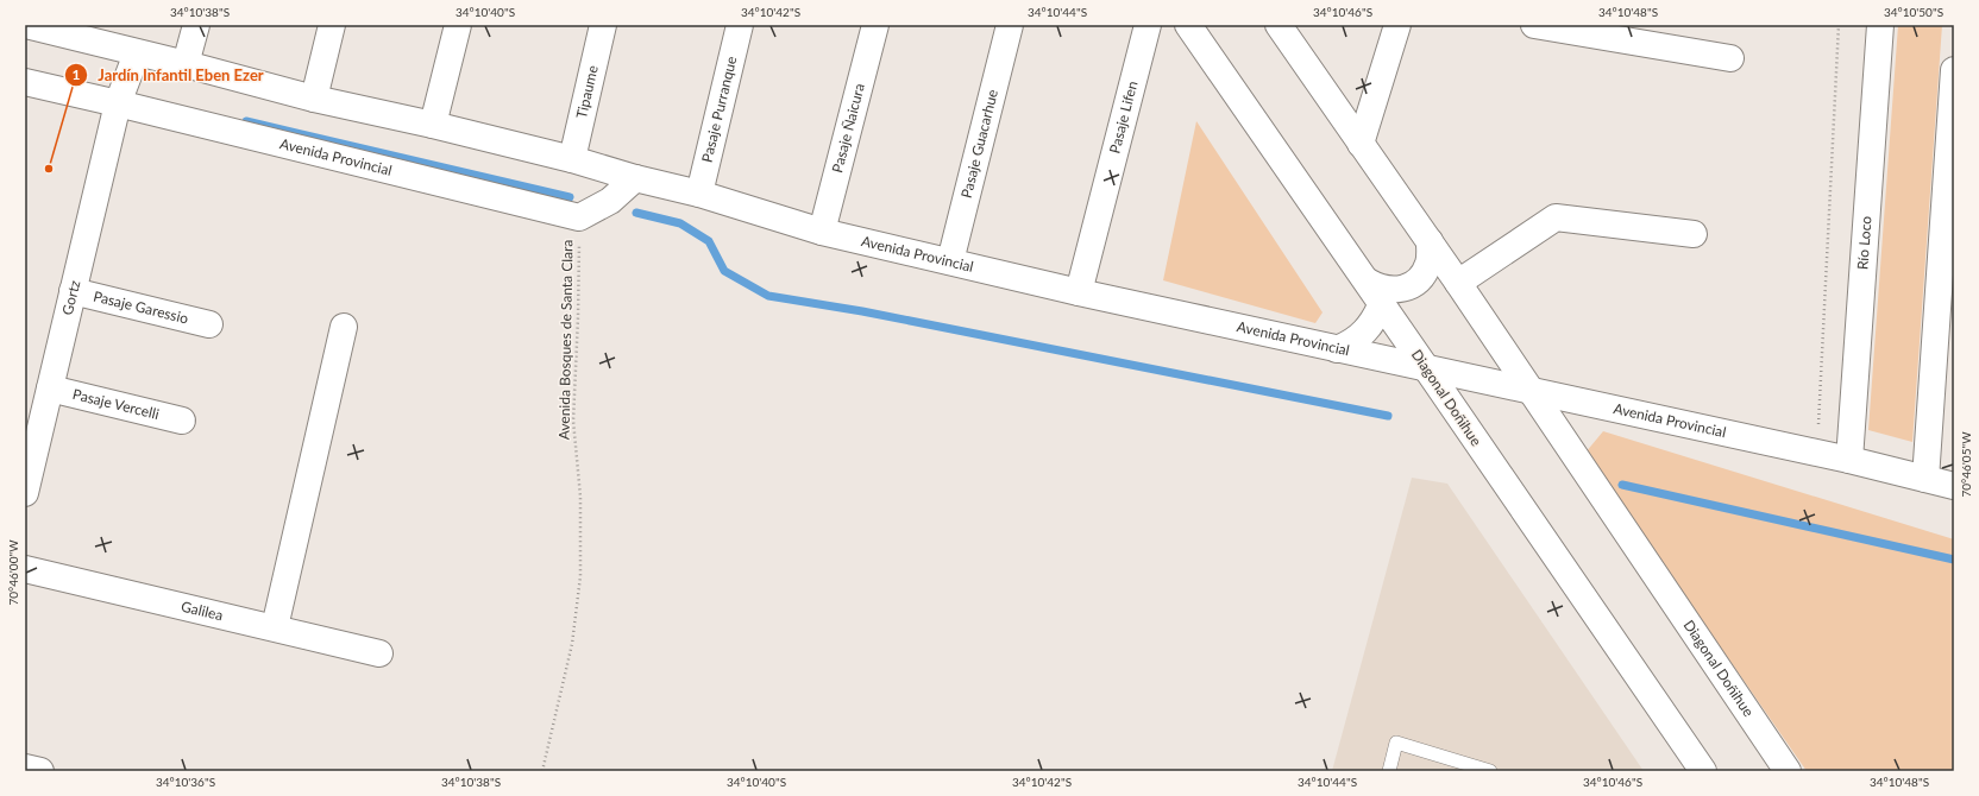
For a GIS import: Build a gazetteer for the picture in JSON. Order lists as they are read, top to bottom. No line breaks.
{"streets":{"street":["Tipaume","Pasaje Purranque","Pasaje Lifen","Pasaje Ñaicura","Pasaje Guacarhue","Avenida Provincial","Río Loco","Gortz","Pasaje Garessio","Diagonal Doñihue","Pasaje Vercelli","Galilea"],"path":["Avenida Bosques de Santa Clara"]},"crossings":[["Tipaume","Avenida Provincial"],["Pasaje Purranque","Avenida Provincial"],["Pasaje Lifen","Avenida Provincial"],["Pasaje Ñaicura","Avenida Provincial"],["Pasaje Guacarhue","Avenida Provincial"],["Avenida Provincial","Río Loco"],["Avenida Provincial","Gortz"],["Avenida Provincial","Avenida Bosques de Santa Clara"],["Avenida Provincial","Diagonal Doñihue"],["Gortz","Pasaje Garessio"],["Gortz","Pasaje Vercelli"]],"places":["Jardín Infantil Eben Ezer"],"coordinates":["34°10'38\"S","34°10'40\"S","34°10'42\"S","34°10'44\"S","34°10'46\"S","34°10'48\"S","34°10'50\"S","70°46'05\"W","70°46'00\"W","34°10'36\"S"]}
